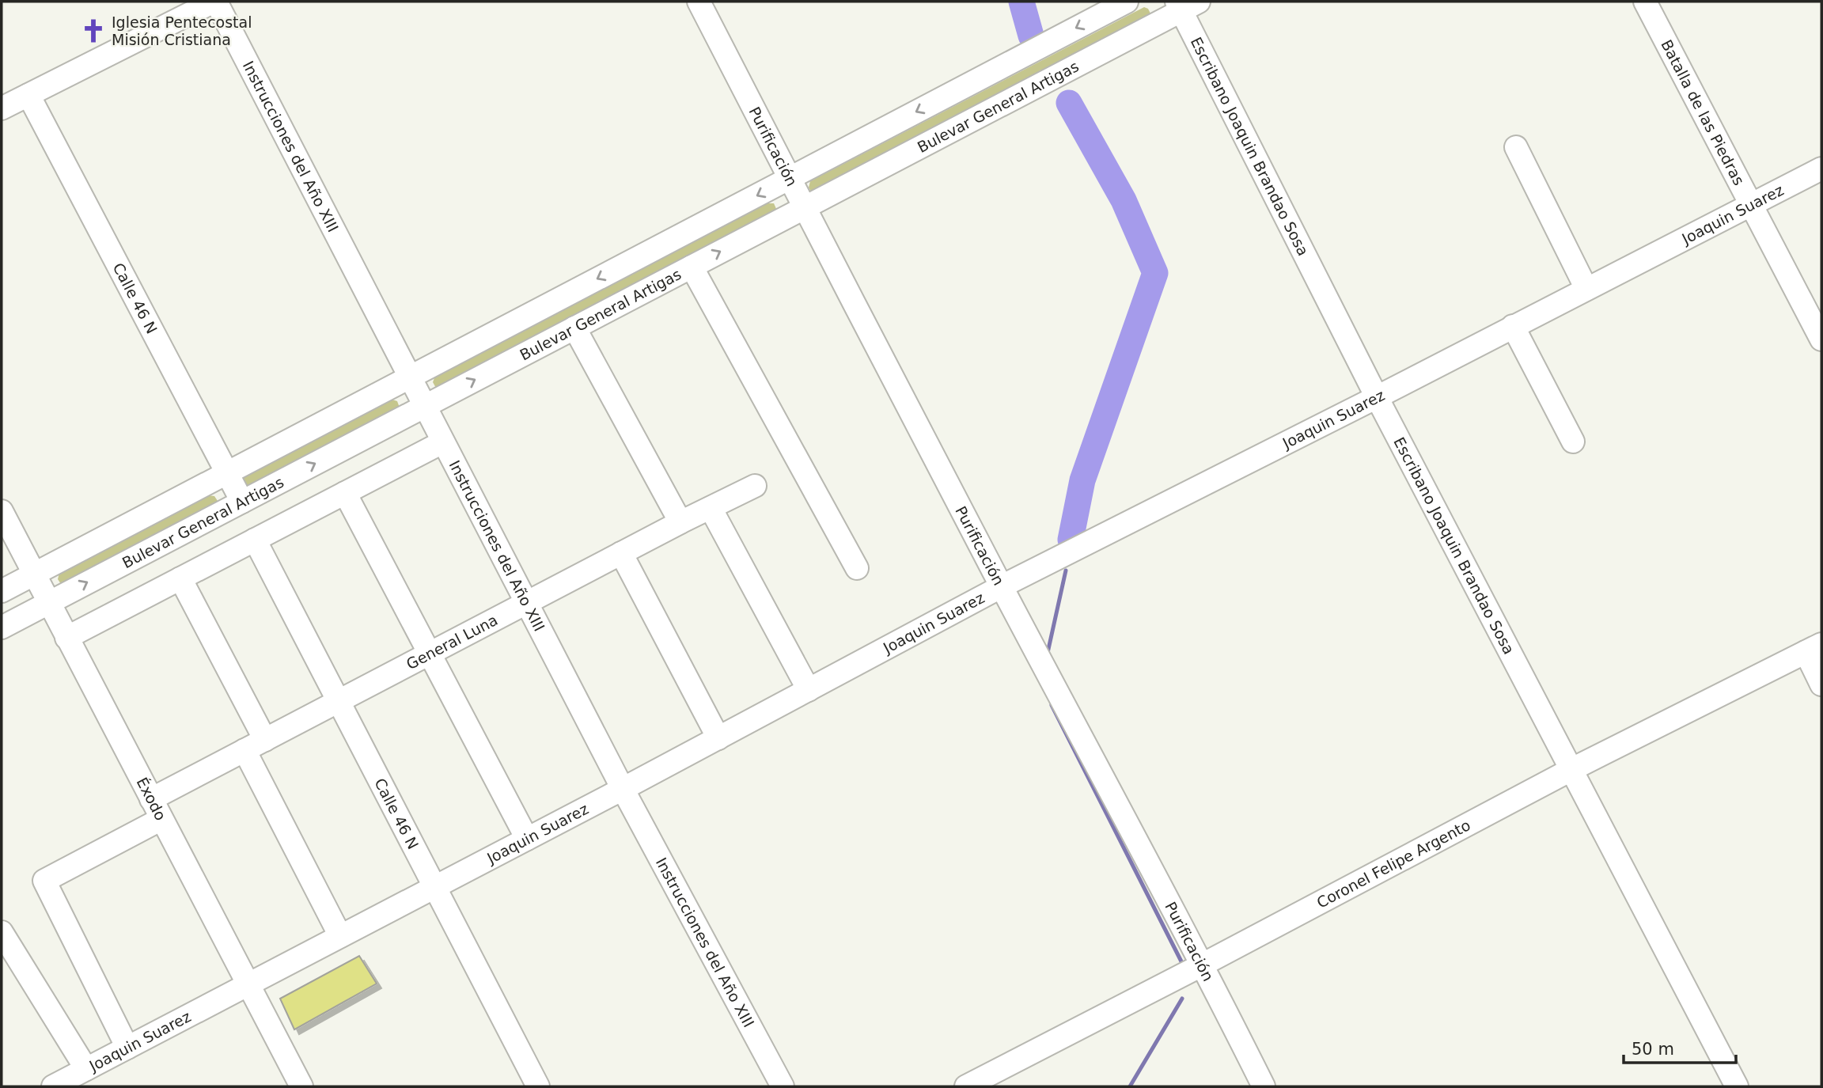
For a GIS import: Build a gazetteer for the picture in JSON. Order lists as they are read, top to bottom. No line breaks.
{"streets":{"street":["Bulevar General Artigas","Batalla de las Piedras","Instrucciones del Año XIII","Purificación","Escribano Joaquin Brandao Sosa","Joaquin Suarez","Calle 46 N","General Luna","Éxodo","Coronel Felipe Argento"]},"crossings":[["Bulevar General Artigas","Instrucciones del Año XIII"],["Bulevar General Artigas","Purificación"],["Bulevar General Artigas","Escribano Joaquin Brandao Sosa"],["Bulevar General Artigas","Calle 46 N"],["Bulevar General Artigas","Éxodo"],["Batalla de las Piedras","Joaquin Suarez"],["Instrucciones del Año XIII","Joaquin Suarez"],["Instrucciones del Año XIII","General Luna"],["Purificación","Joaquin Suarez"],["Purificación","Coronel Felipe Argento"],["Escribano Joaquin Brandao Sosa","Joaquin Suarez"],["Escribano Joaquin Brandao Sosa","Coronel Felipe Argento"],["Joaquin Suarez","Calle 46 N"],["Joaquin Suarez","General Luna"],["Joaquin Suarez","Éxodo"],["Calle 46 N","General Luna"],["General Luna","Éxodo"]],"places":{"church":["Iglesia Pentecostal Misión Cristiana"]},"scale_bar":"50 m"}
